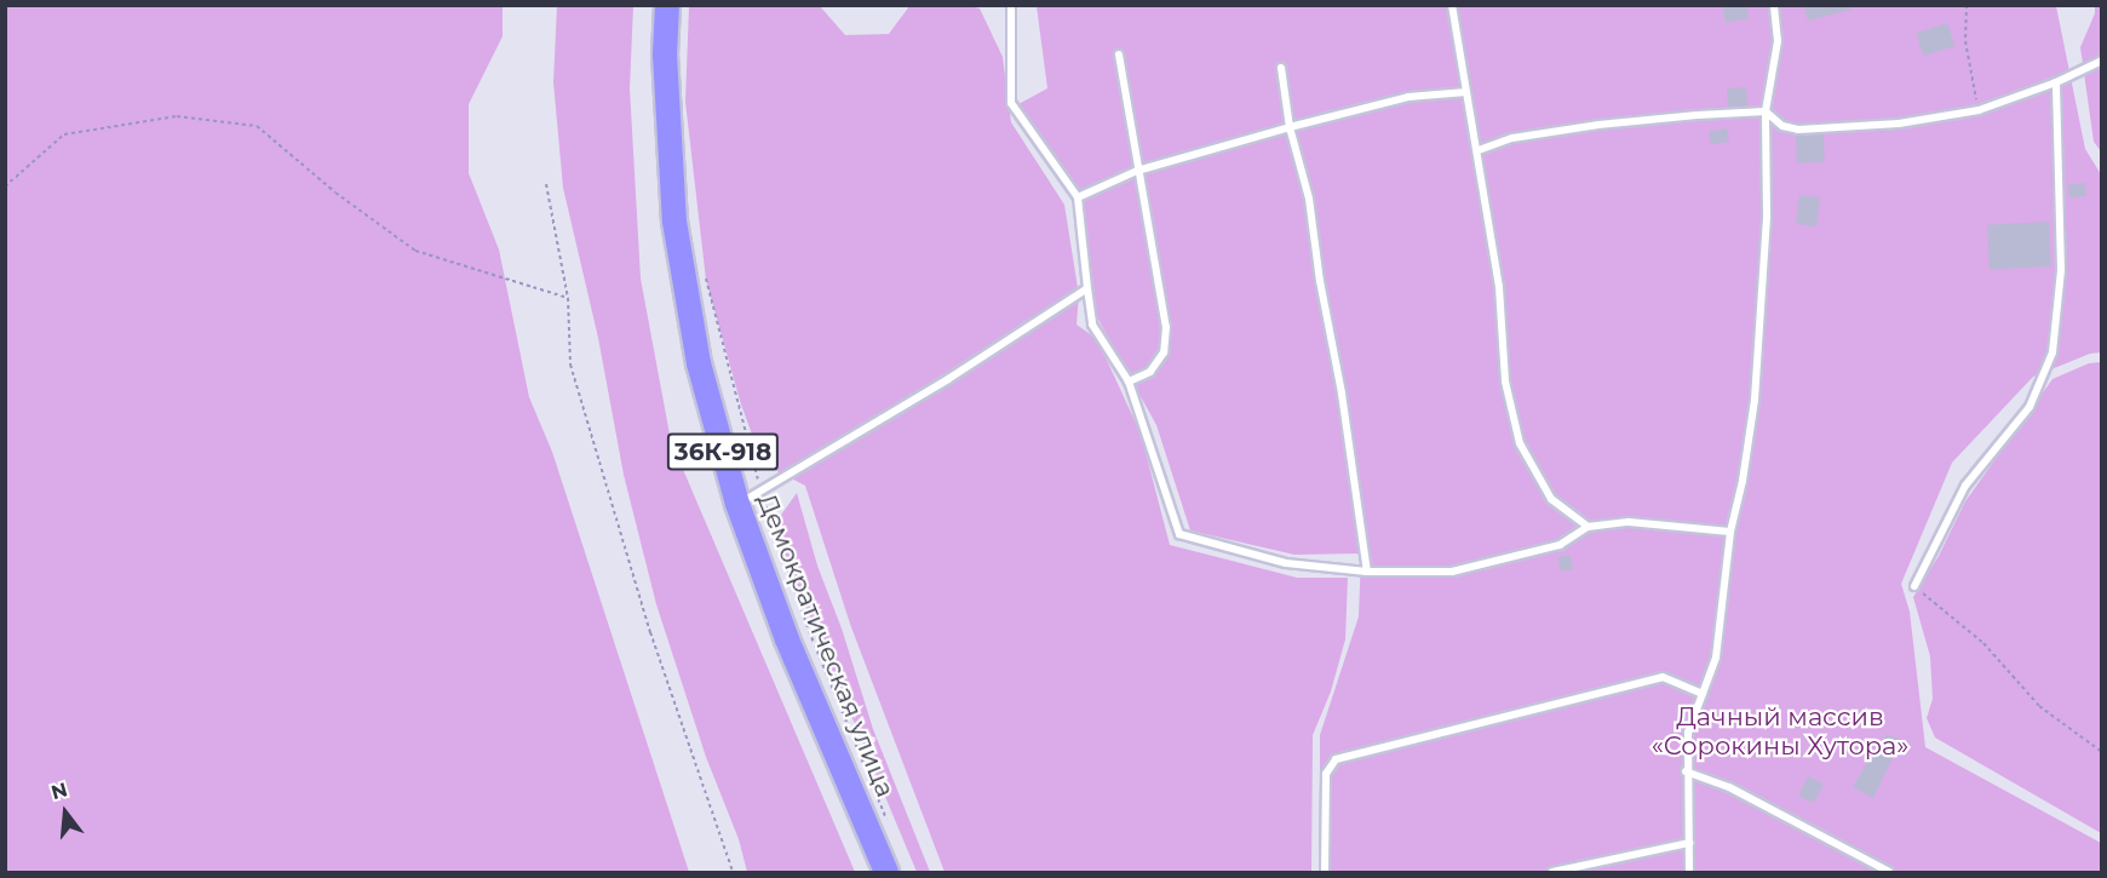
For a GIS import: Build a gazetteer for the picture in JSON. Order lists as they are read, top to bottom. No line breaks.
{"streets":{"main road":["36К-918","Демократическая улица"]},"parks":["Дачный массив «Сорокины Хутора»"],"north":"top"}
